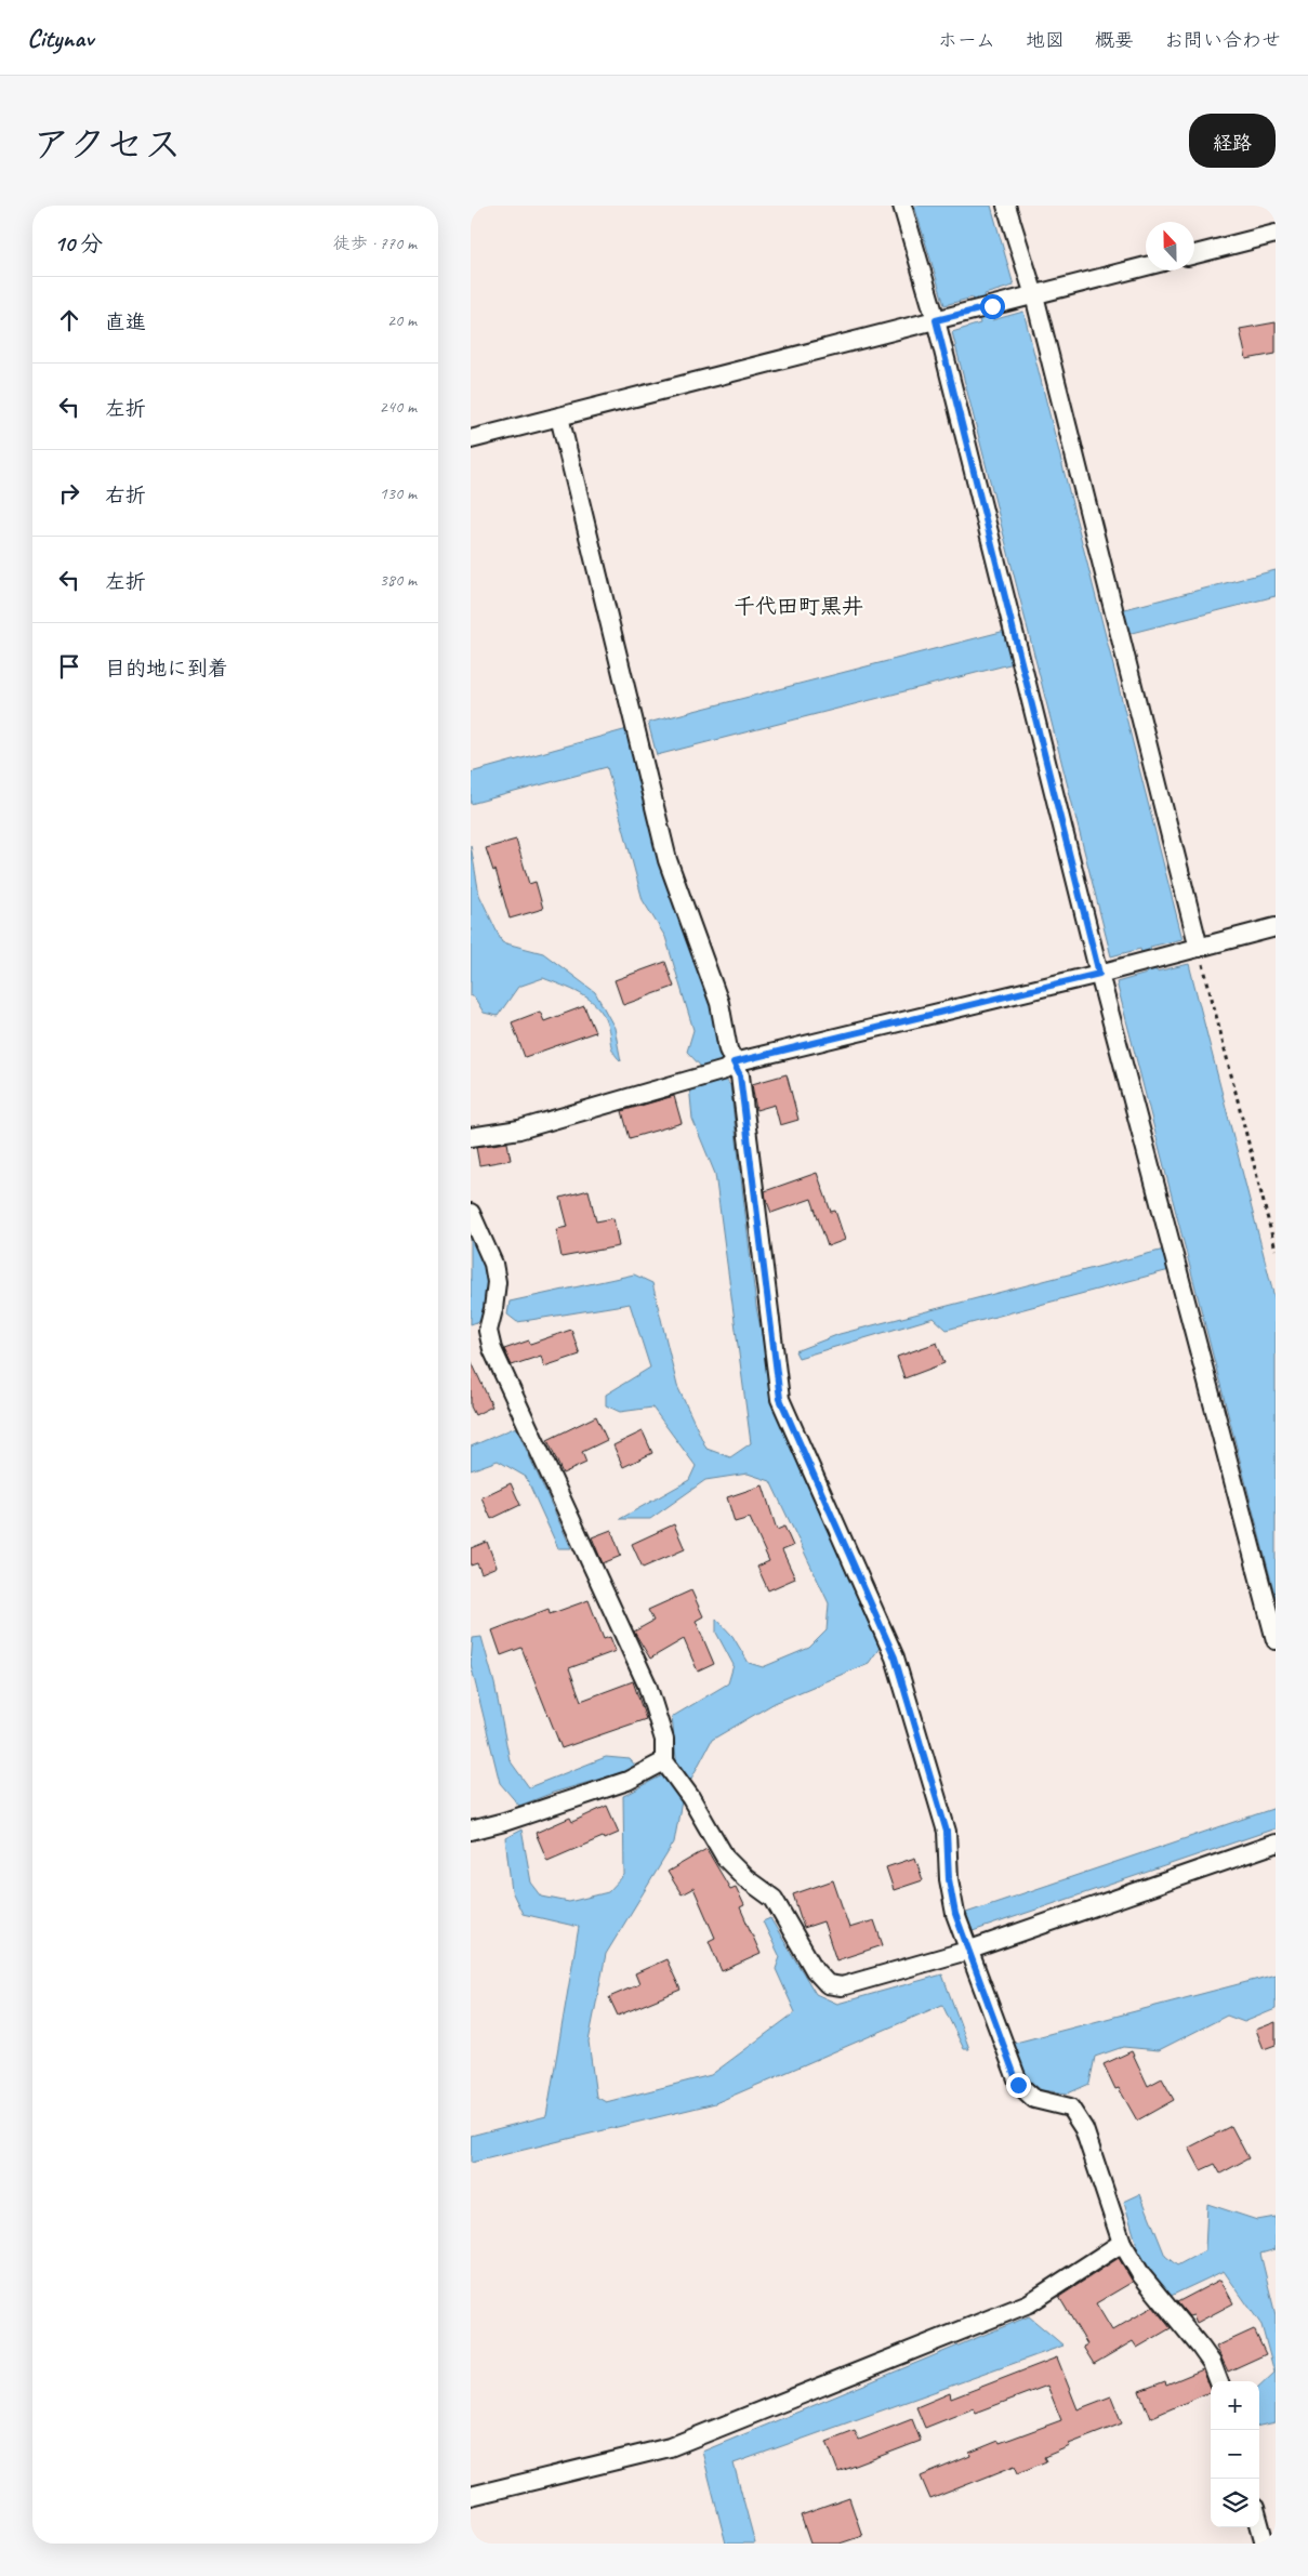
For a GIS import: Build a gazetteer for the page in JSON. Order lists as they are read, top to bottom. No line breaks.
{"districts":["千代田町黒井"],"north":"top","page":{"header":"Citynav","nav":["ホーム","地図","概要","お問い合わせ"],"title":"アクセス","buttons":"経路","heading":["10 分","徒歩 · 770 m"],"list":[["直進","20 m"],["左折","240 m"],["右折","130 m"],["左折","380 m"],"目的地に到着"],"map_buttons":["+","−"]}}
